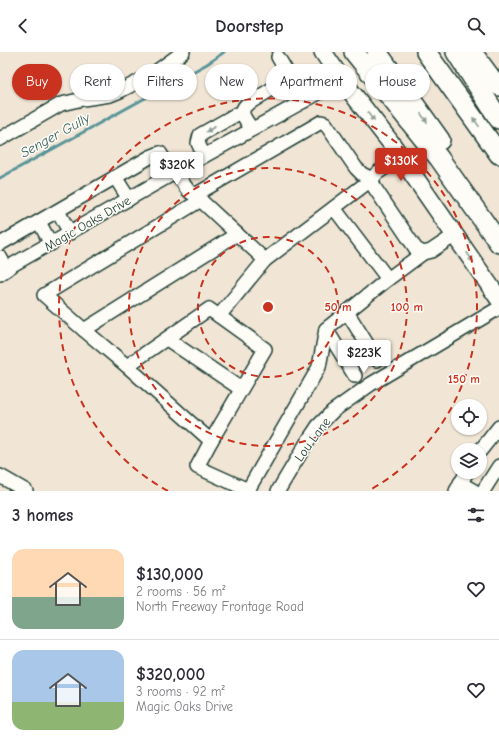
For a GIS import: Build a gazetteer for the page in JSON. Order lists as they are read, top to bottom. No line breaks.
{"streets":{"street":["Magic Oaks Drive","Lou Lane"]},"water":["Senger Gully"],"page":{"header":"Doorstep","chip":["Buy","Rent","Filters","New","Apartment","House"],"price":["$130K","$320K","$223K"],"heading":"3 homes","list":[{"name":"$130,000","note":"2 rooms · 56 m² · North Freeway Frontage Road"},{"name":"$320,000","note":"3 rooms · 92 m² · Magic Oaks Drive"}]},"rings":["50 m","100 m","150 m"]}
